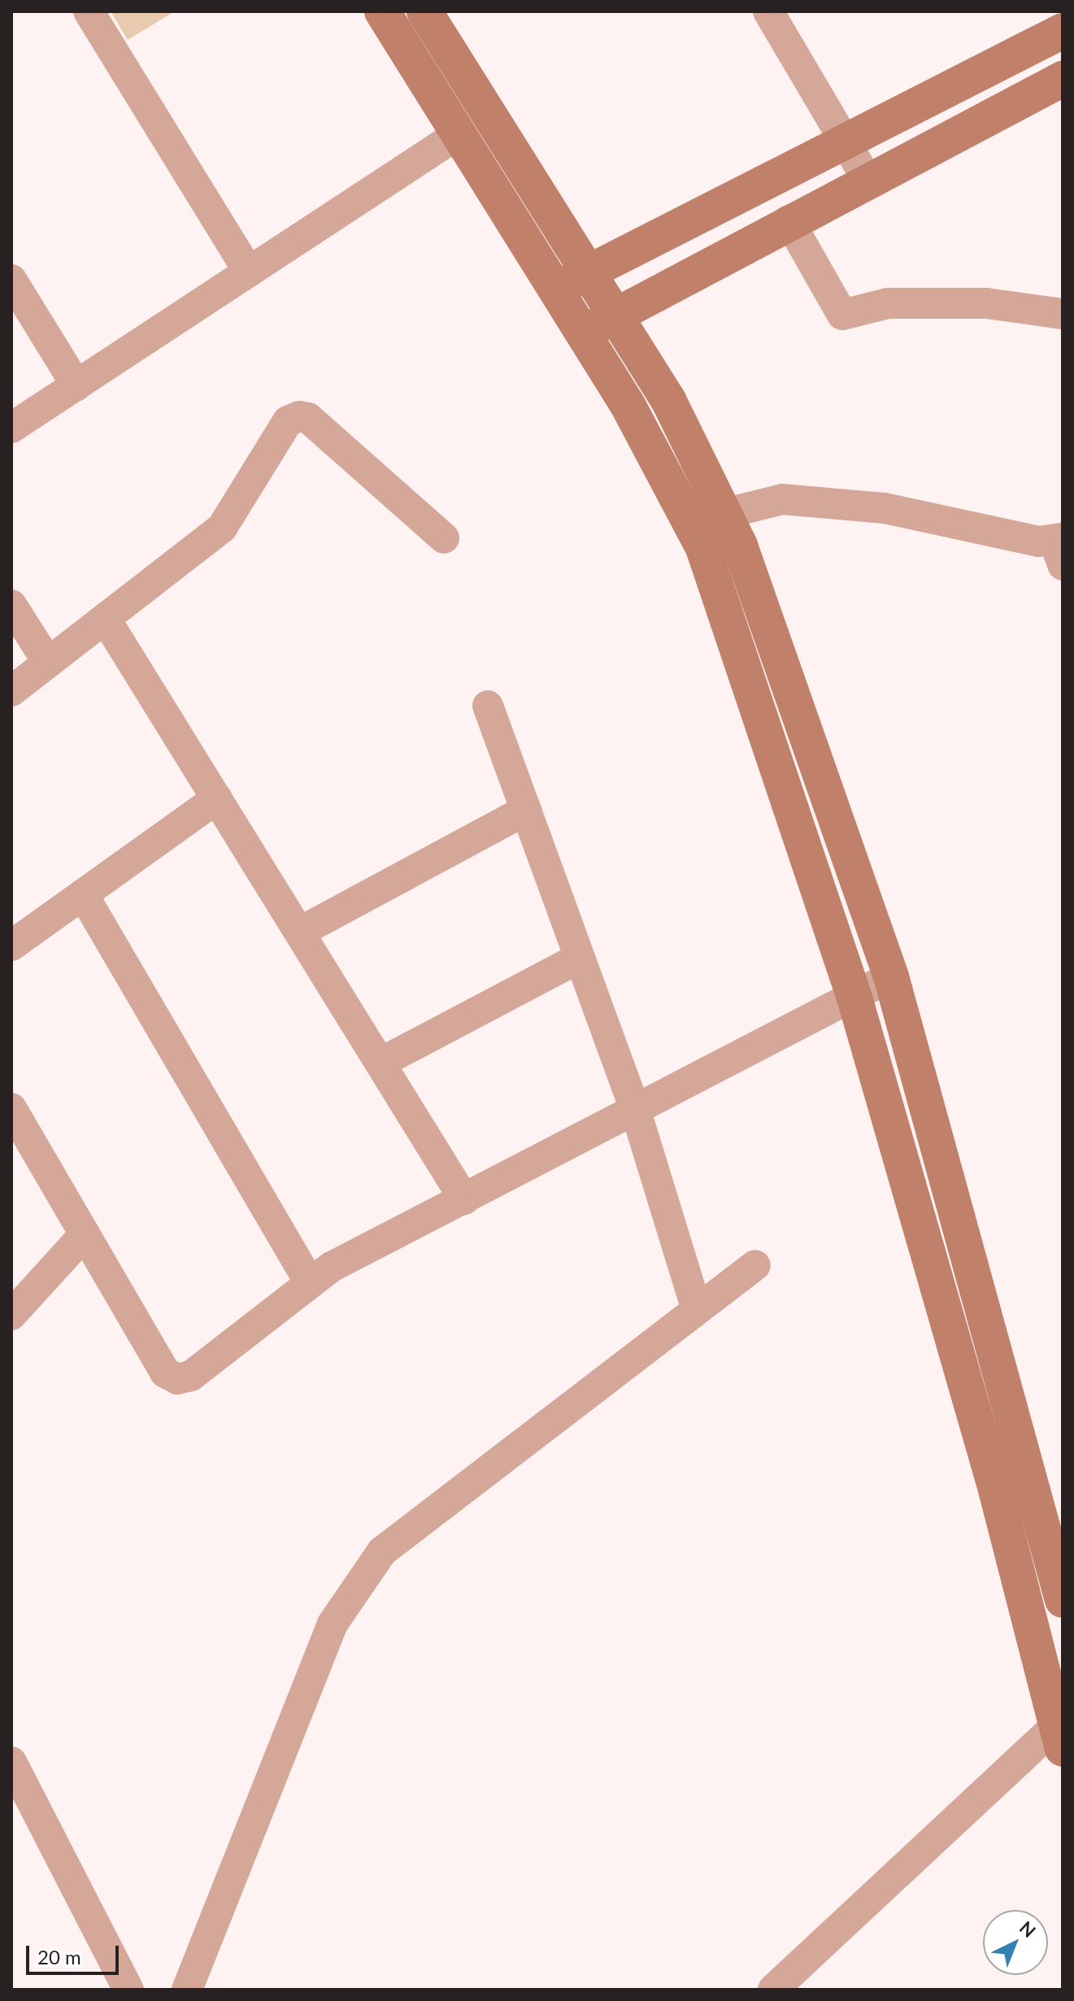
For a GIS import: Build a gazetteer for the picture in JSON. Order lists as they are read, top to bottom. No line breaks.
{"scale_bar":"20 m","north":"top right"}
